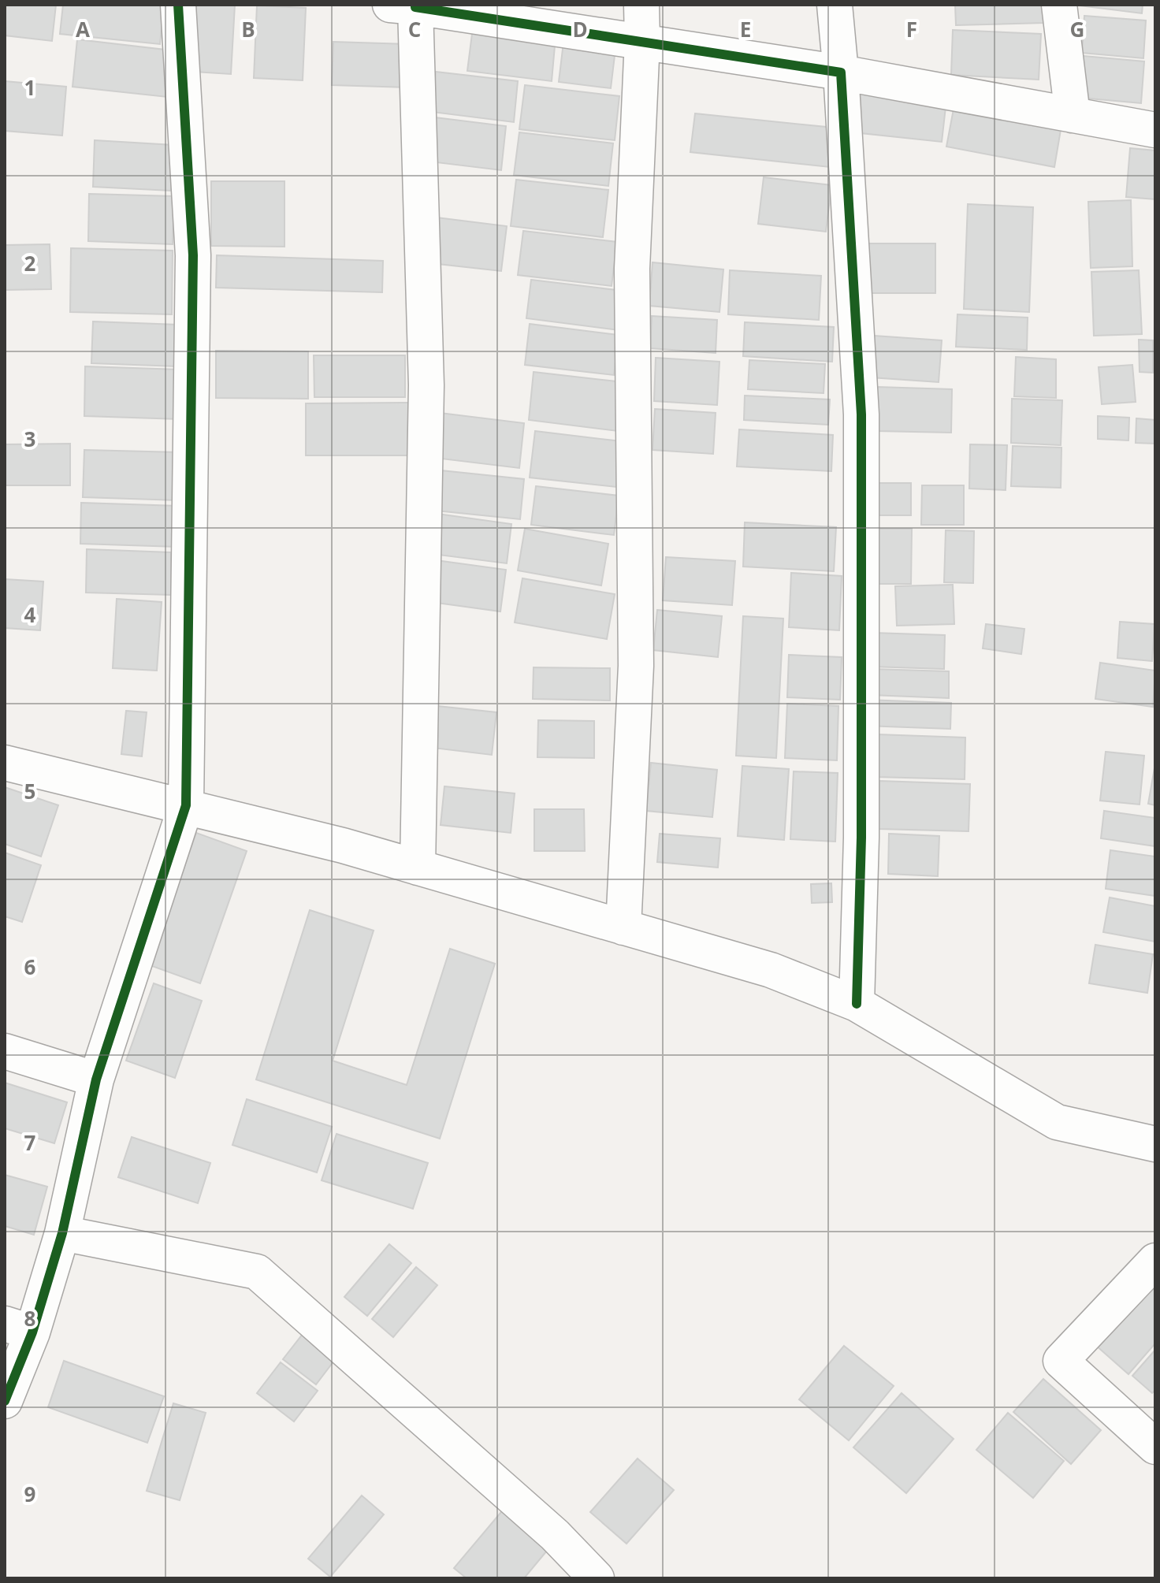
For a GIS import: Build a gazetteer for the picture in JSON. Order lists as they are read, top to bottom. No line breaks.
{"grid":{"columns":["A","B","C","D","E","F","G"],"rows":["1","2","3","4","5","6","7","8","9"]}}
